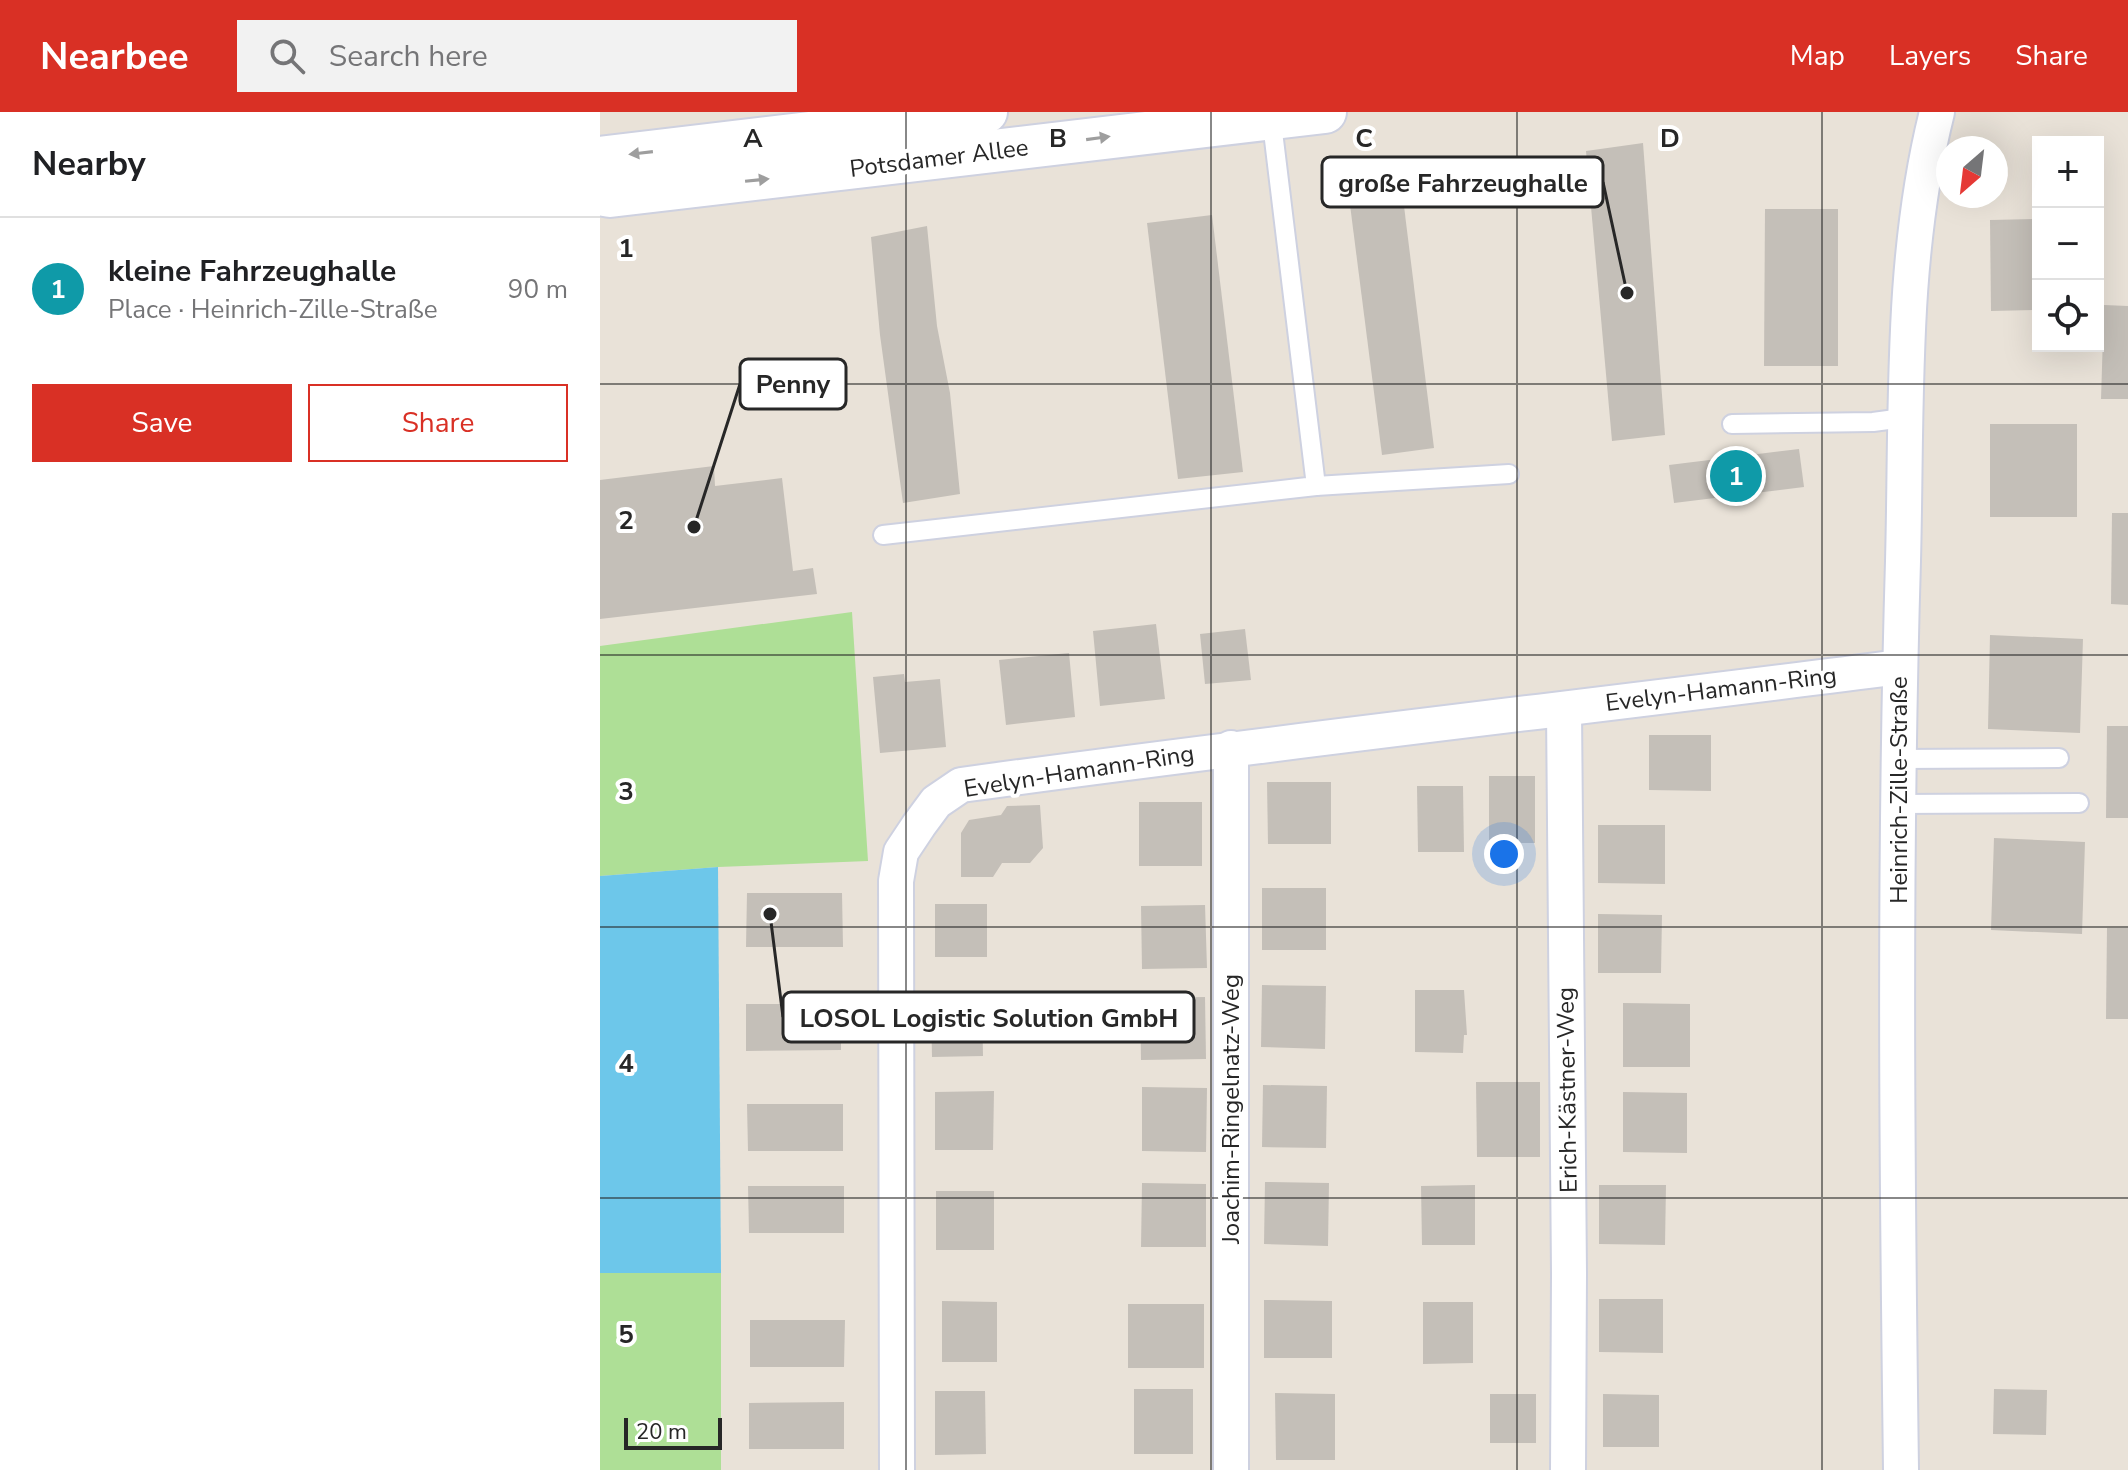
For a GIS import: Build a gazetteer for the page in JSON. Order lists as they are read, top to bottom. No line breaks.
{"streets":{"street":["Potsdamer Allee","Evelyn-Hamann-Ring","Heinrich-Zille-Straße","Erich-Kästner-Weg","Joachim-Ringelnatz-Weg"]},"crossings":[["Evelyn-Hamann-Ring","Heinrich-Zille-Straße"],["Evelyn-Hamann-Ring","Erich-Kästner-Weg"],["Evelyn-Hamann-Ring","Joachim-Ringelnatz-Weg"]],"places":["große Fahrzeughalle","Penny","LOSOL Logistic Solution GmbH"],"scale_bar":"20 m","north":"bottom left","page":{"header":"Nearbee","search":"Search here","nav":["Map","Layers","Share"],"heading":"Nearby","map_buttons":["+","−"],"list":[{"mark":"1","name":"kleine Fahrzeughalle","note":"Place · Heinrich-Zille-Straße","value":"90 m"}],"buttons":["Save","Share"],"pins":"1","scale":"20 m"},"grid":{"columns":["A","B","C","D"],"rows":["1","2","3","4","5"]}}
